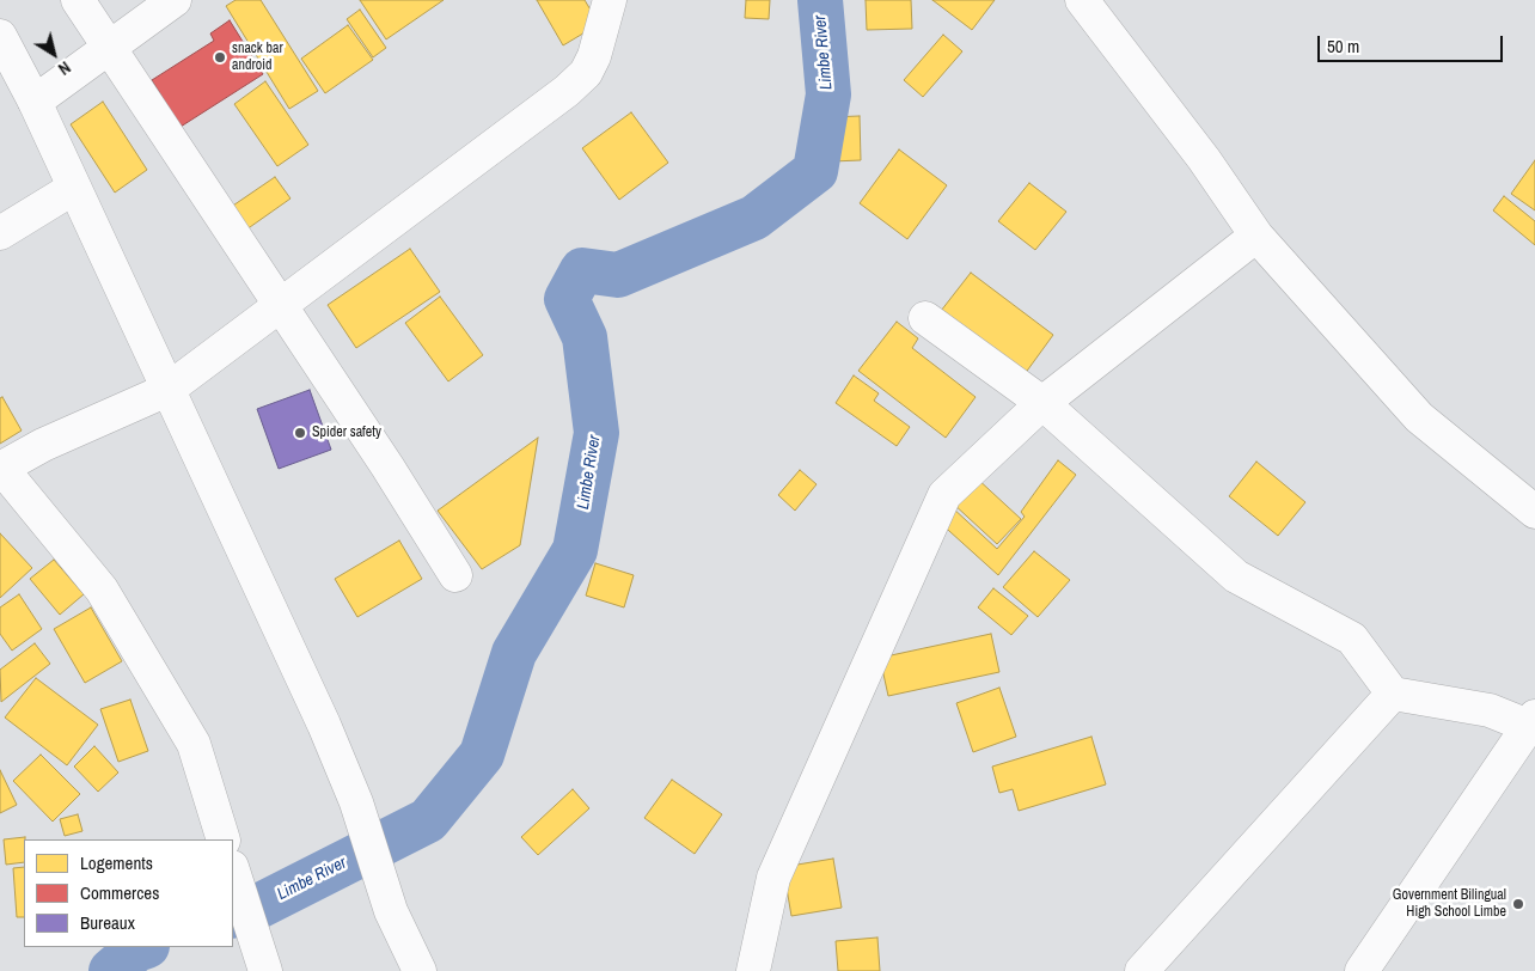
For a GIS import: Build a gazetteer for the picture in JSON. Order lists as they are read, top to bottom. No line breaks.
{"water":["Limbe River"],"places":["snack bar android","Spider safety","Government Bilingual High School Limbe"],"legend":["Logements","Commerces","Bureaux"],"scale_bar":"50 m","north":"bottom right"}
